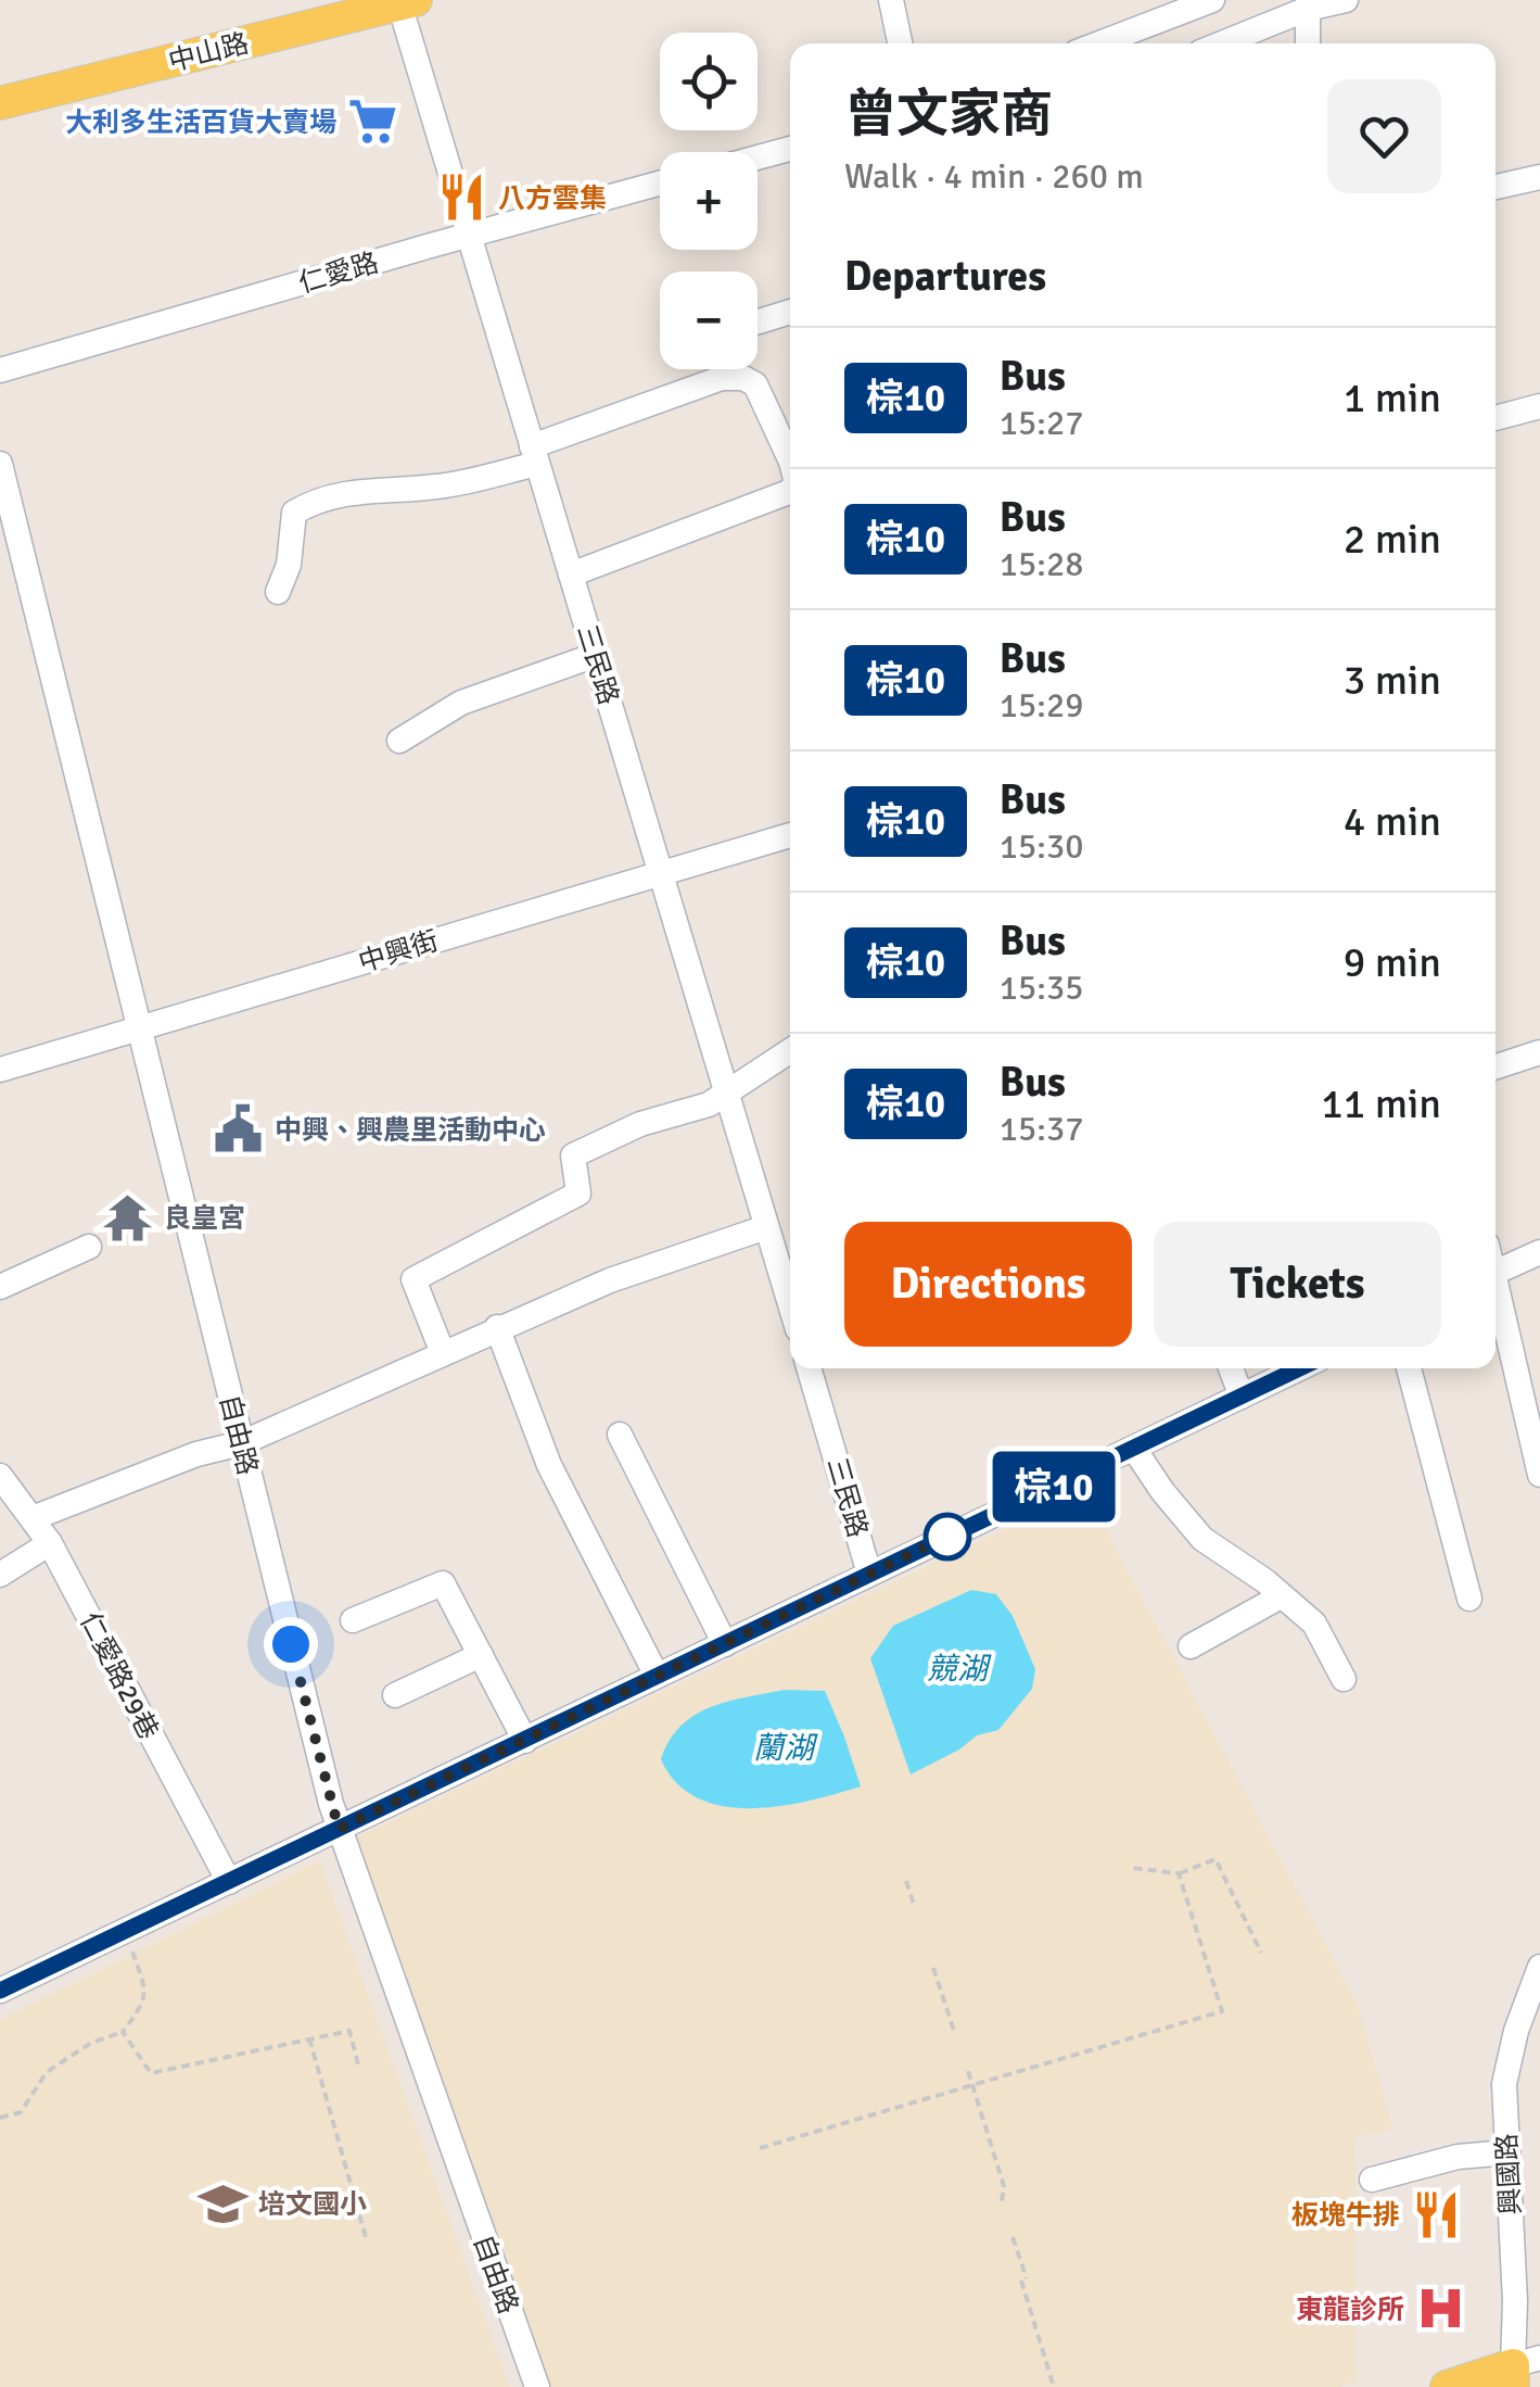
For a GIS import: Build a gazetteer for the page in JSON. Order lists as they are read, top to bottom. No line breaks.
{"streets":{"main road":["中山路"],"street":["仁愛路","三民路","中興街","自由路","仁愛路29巷","興國路"]},"crossings":[["中山路","三民路"],["仁愛路","三民路"],["三民路","中興街"],["中興街","自由路"]],"water":["競湖","蘭湖"],"places":{"supermarket":["大利多生活百貨大賣場"],"restaurant":["八方雲集","板塊牛排"],"public building":["中興、興農里活動中心"],"temple":["良皇宮"],"school or university":["培文國小"],"hospital":["東龍診所"]},"lines":["bus line 棕10"],"page":{"on_map":"棕10","map_buttons":["+","−"],"heading":[["曾文家商","Walk · 4 min · 260 m"],"Departures"],"list":[{"mark":"棕10","name":"Bus","note":"15:27","value":"1 min"},{"mark":"棕10","name":"Bus","note":"15:28","value":"2 min"},{"mark":"棕10","name":"Bus","note":"15:29","value":"3 min"},{"mark":"棕10","name":"Bus","note":"15:30","value":"4 min"},{"mark":"棕10","name":"Bus","note":"15:35","value":"9 min"},{"mark":"棕10","name":"Bus","note":"15:37","value":"11 min"}],"buttons":["Directions","Tickets"]}}
